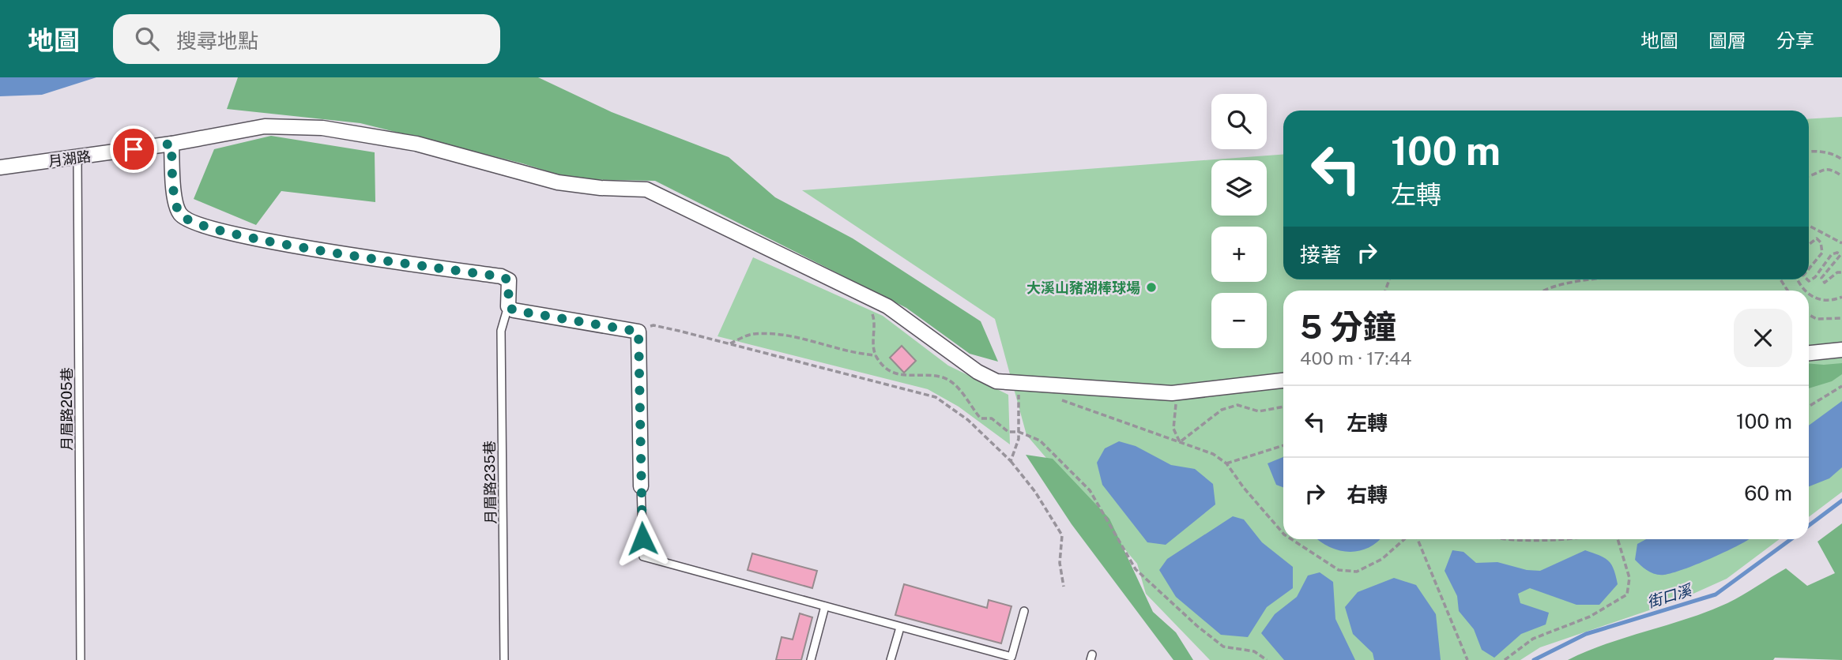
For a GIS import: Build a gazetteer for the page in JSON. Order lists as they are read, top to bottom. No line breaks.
{"streets":{"street":["月湖路"],"lane":["月眉路205巷","月眉路235巷"]},"crossings":[["月湖路","月眉路205巷"]],"water":["街口溪"],"places":["大溪山豬湖棒球場"],"page":{"header":"地圖","search":"搜尋地點","nav":["地圖","圖層","分享"],"map_buttons":["+","−"],"turn":["100 m","左轉"],"then":"接著","heading":["5 分鐘","400 m · 17:44"],"list":[{"name":"左轉","value":"100 m"},{"name":"右轉","value":"60 m"}]}}
